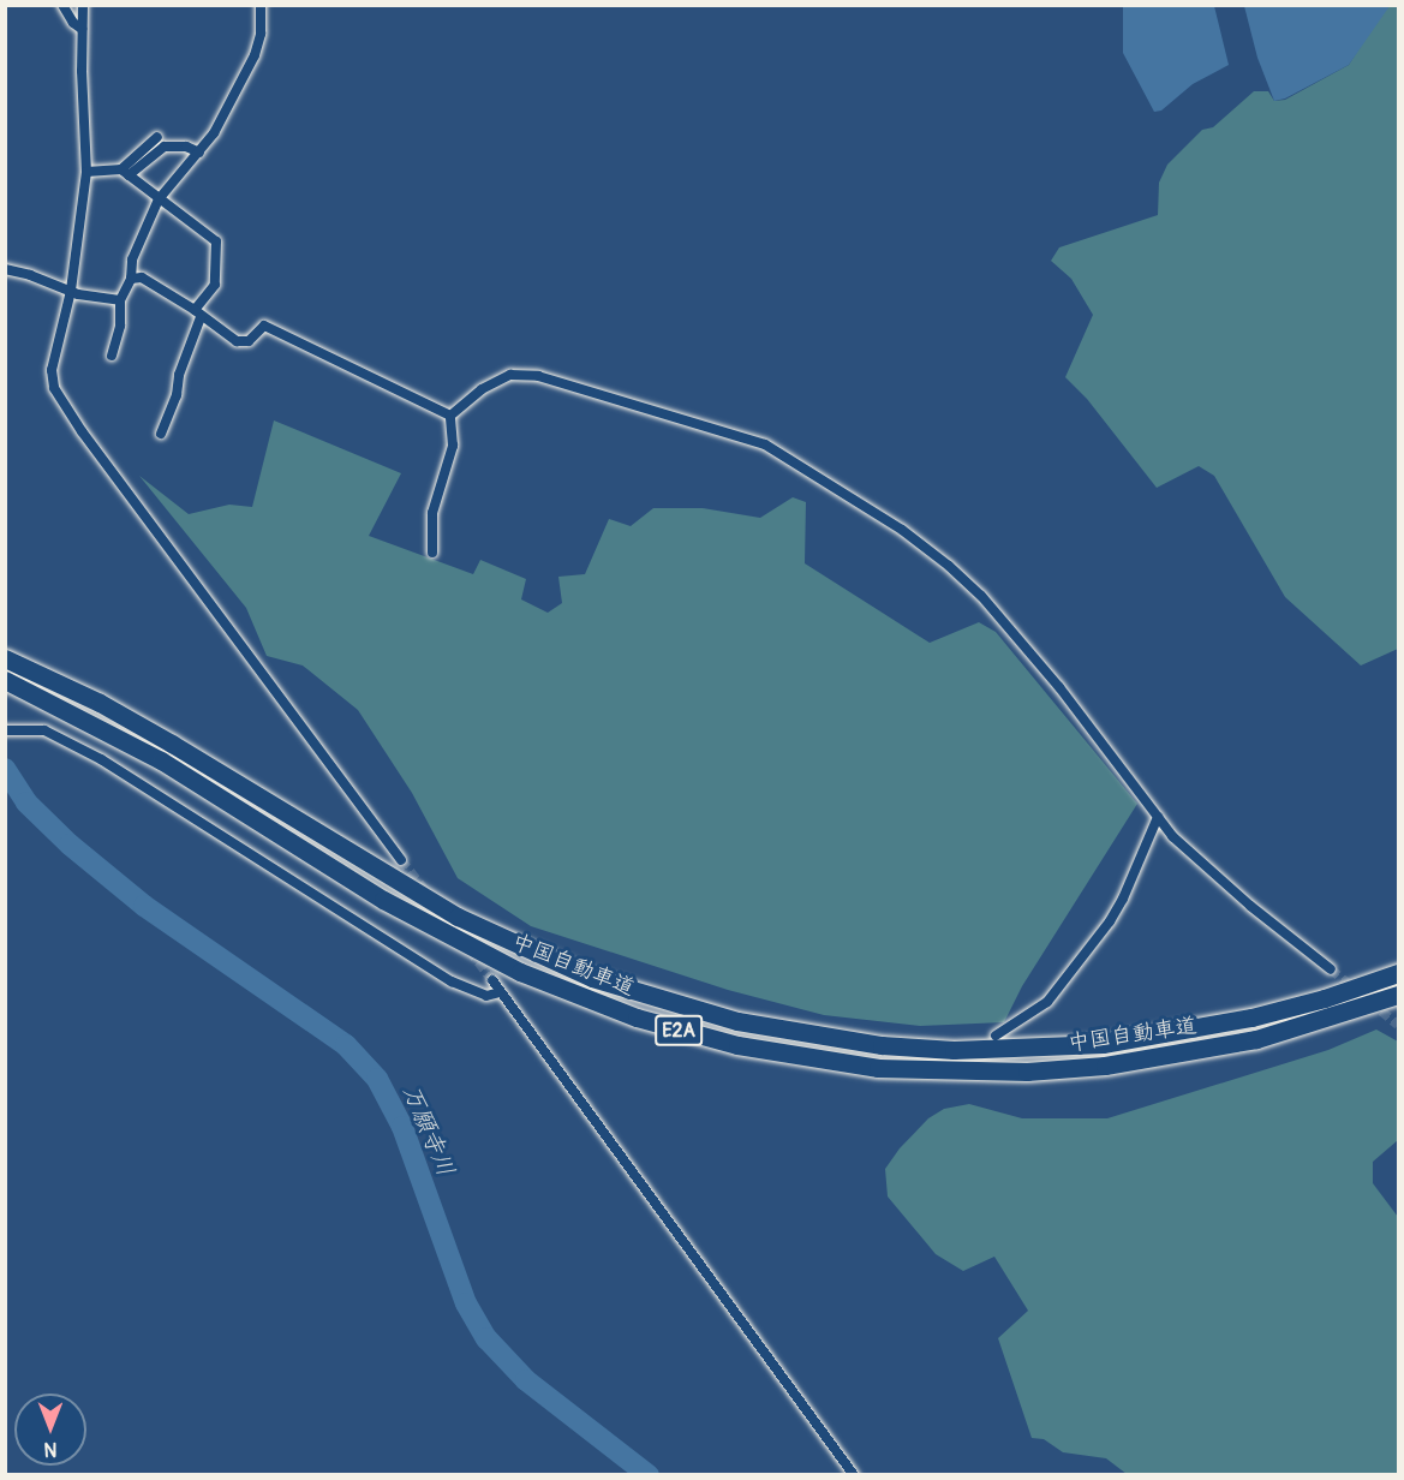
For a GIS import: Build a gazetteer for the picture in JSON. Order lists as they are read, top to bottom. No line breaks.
{"streets":{"highway":["中国自動車道","E2A"]},"water":["万願寺川"],"north":"bottom"}
